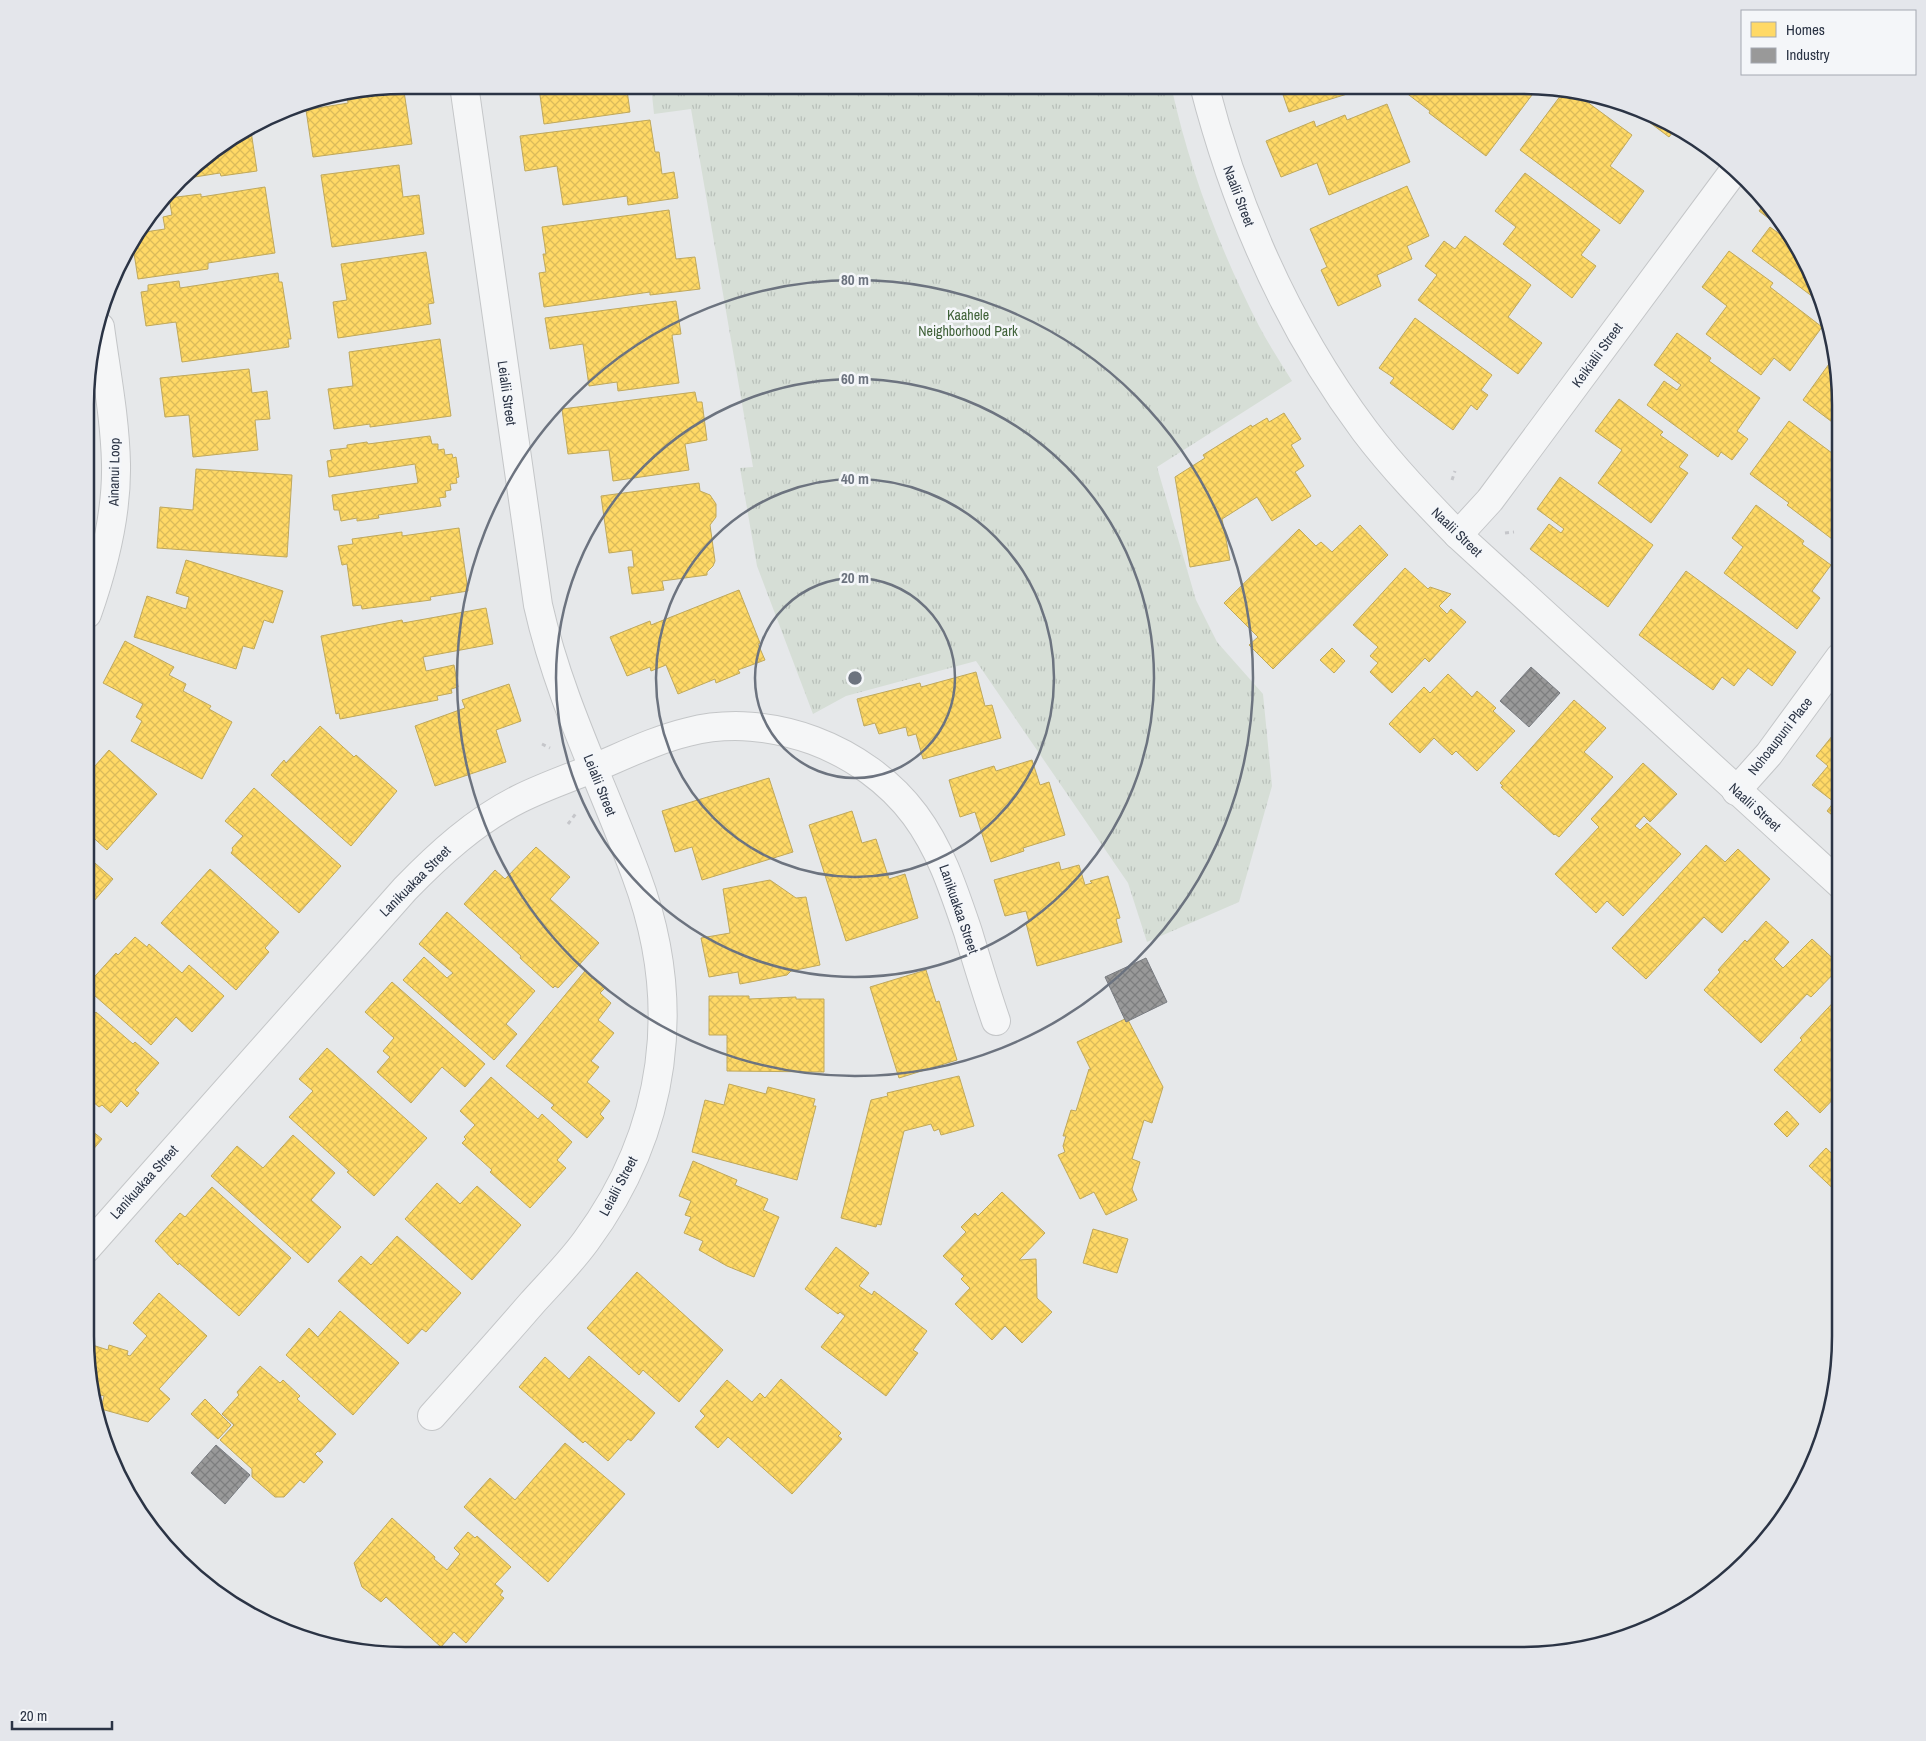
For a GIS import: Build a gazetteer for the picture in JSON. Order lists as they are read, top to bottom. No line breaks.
{"streets":{"street":["Naalii Street","Keikialii Street","Leialii Street","Ainanui Loop","Nohoaupuni Place","Lanikuakaa Street"]},"crossings":[["Naalii Street","Keikialii Street"],["Naalii Street","Nohoaupuni Place"],["Leialii Street","Lanikuakaa Street"]],"parks":["Kaahele Neighborhood Park"],"legend":["Homes","Industry"],"scale_bar":"20 m","rings":["80 m","60 m","40 m","20 m"]}
